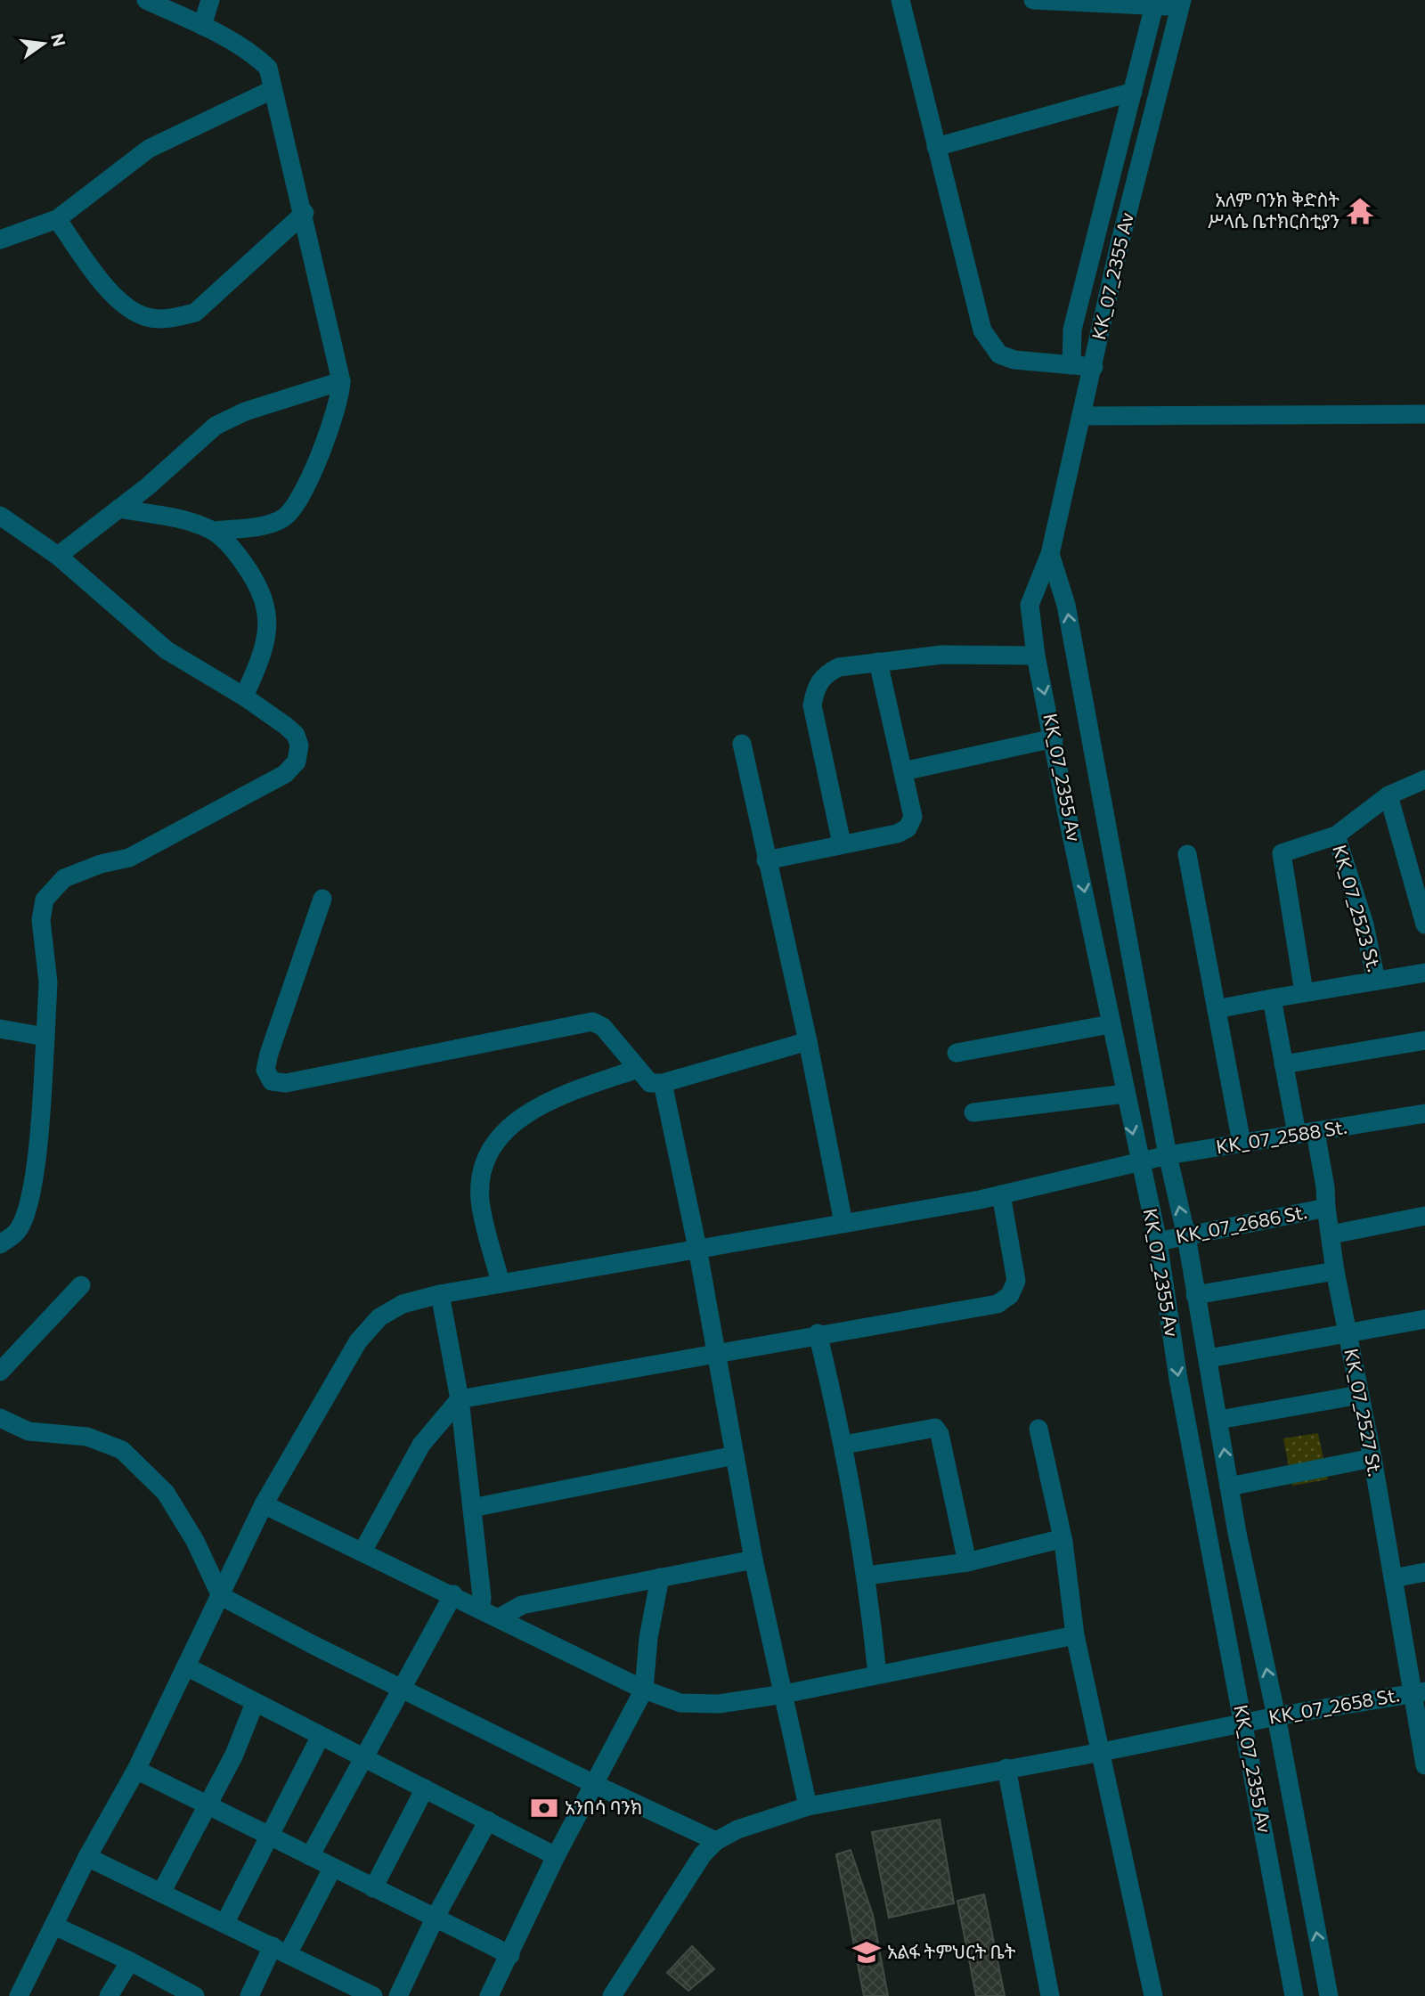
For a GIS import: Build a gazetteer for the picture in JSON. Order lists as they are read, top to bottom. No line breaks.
{"streets":{"street":["KK_07_2355 Av","KK_07_2523 St.","KK_07_2588 St.","KK_07_2686 St.","KK_07_2527 St.","KK_07_2658 St."]},"crossings":[["KK_07_2355 Av","KK_07_2588 St."],["KK_07_2355 Av","KK_07_2686 St."],["KK_07_2355 Av","KK_07_2658 St."],["KK_07_2588 St.","KK_07_2527 St."],["KK_07_2686 St.","KK_07_2527 St."],["KK_07_2527 St.","KK_07_2658 St."]],"places":{"temple":["አለም ባንክ ቅድስት ሥላሴ ቤተክርስቲያን"],"bank":["አንበሳ ባንክ"],"school or university":["አልፋ ትምህርት ቤት"]},"north":"right"}
